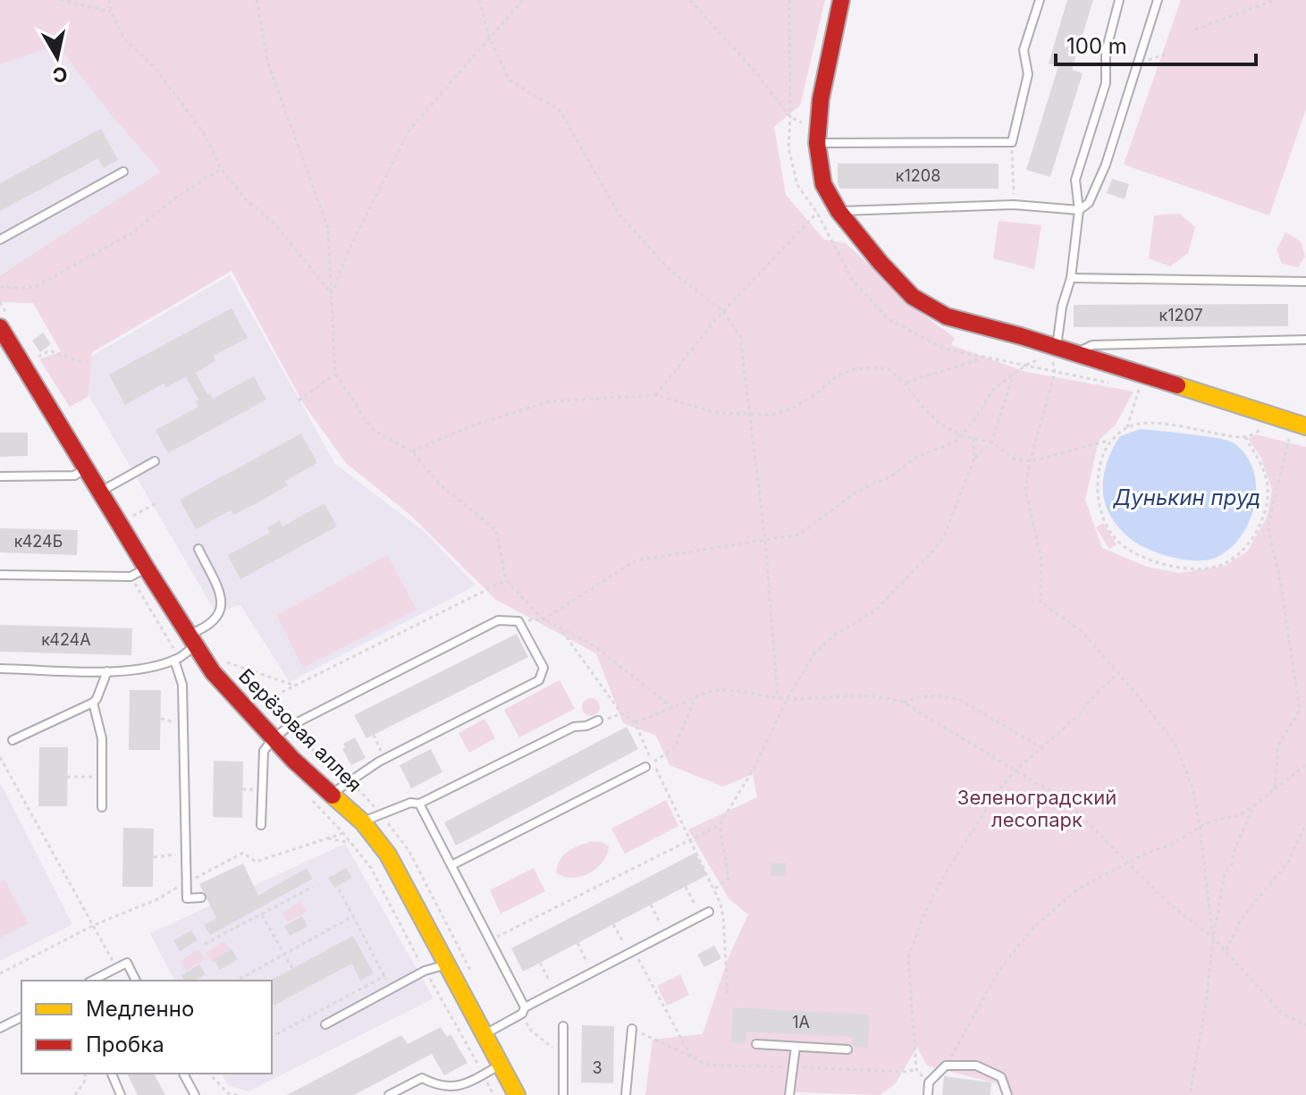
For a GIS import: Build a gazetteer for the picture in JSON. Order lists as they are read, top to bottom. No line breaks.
{"streets":{"street":["Берёзовая аллея"]},"water":["Дунькин пруд"],"parks":["Зеленоградский лесопарк"],"house_numbers":["к1208","к1207","к424Б","к424А","1А","3"],"legend":["Медленно","Пробка"],"scale_bar":"100 m","north":"bottom"}
